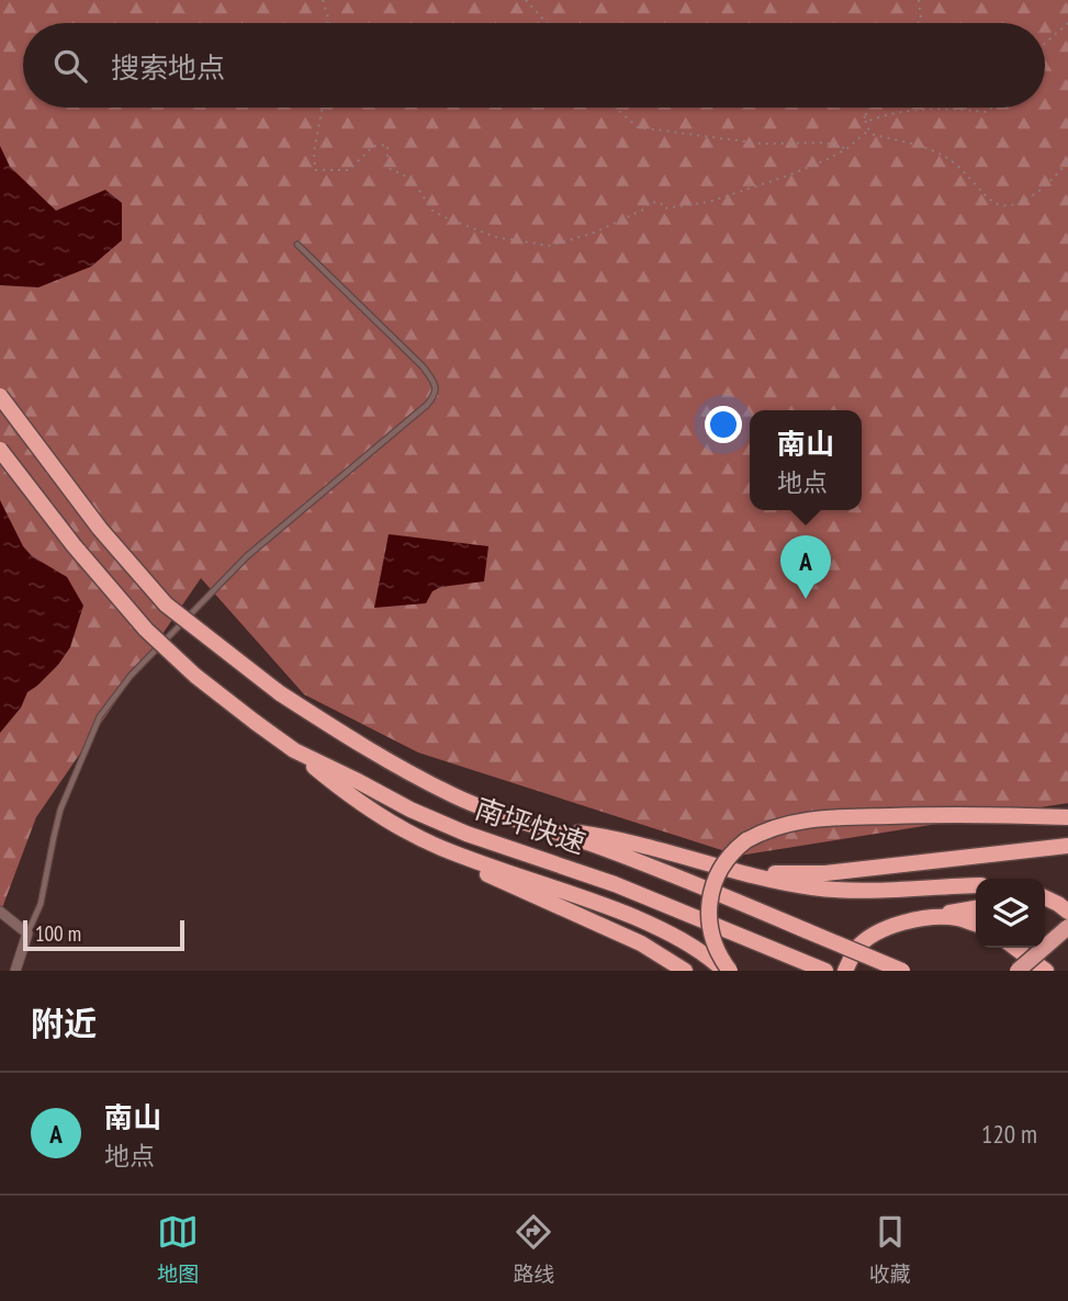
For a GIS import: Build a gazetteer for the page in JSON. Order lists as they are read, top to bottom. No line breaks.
{"streets":{"highway":["南坪快速"]},"scale_bar":"100 m","page":{"search":"搜索地点","popup":["南山","地点"],"pins":"A","scale":"100 m","heading":"附近","list":[{"mark":"A","name":"南山","note":"地点","value":"120 m"}],"nav":["地图","路线","收藏"]}}
